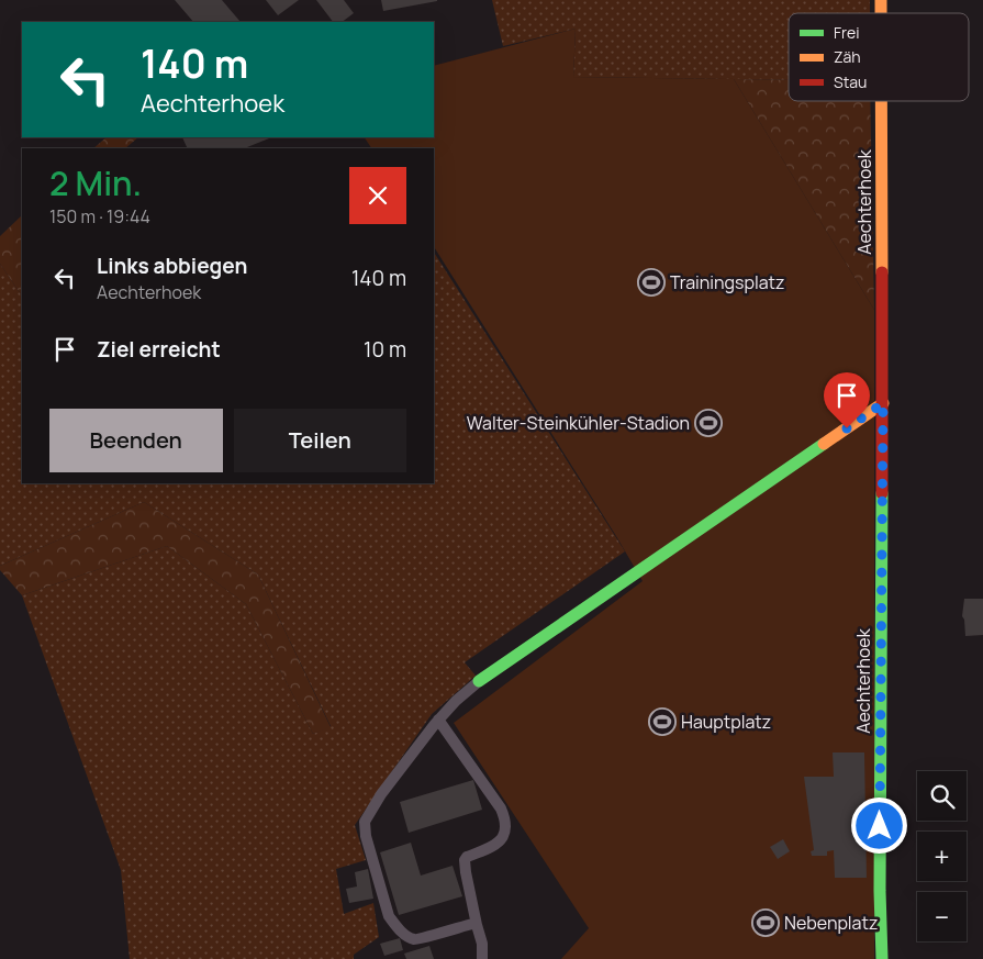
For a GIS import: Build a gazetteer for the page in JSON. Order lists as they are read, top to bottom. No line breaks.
{"streets":{"street":["Aechterhoek"]},"places":{"sports":["Trainingsplatz","Walter-Steinkühler-Stadion","Hauptplatz","Nebenplatz"]},"legend":["Frei","Zäh","Stau"],"page":{"turn":["140 m","Aechterhoek"],"heading":["2 Min.","150 m · 19:44"],"list":[{"name":"Links abbiegen","note":"Aechterhoek","value":"140 m"},{"name":"Ziel erreicht","value":"10 m"}],"buttons":["Beenden","Teilen"],"map_buttons":["+","−"]}}
